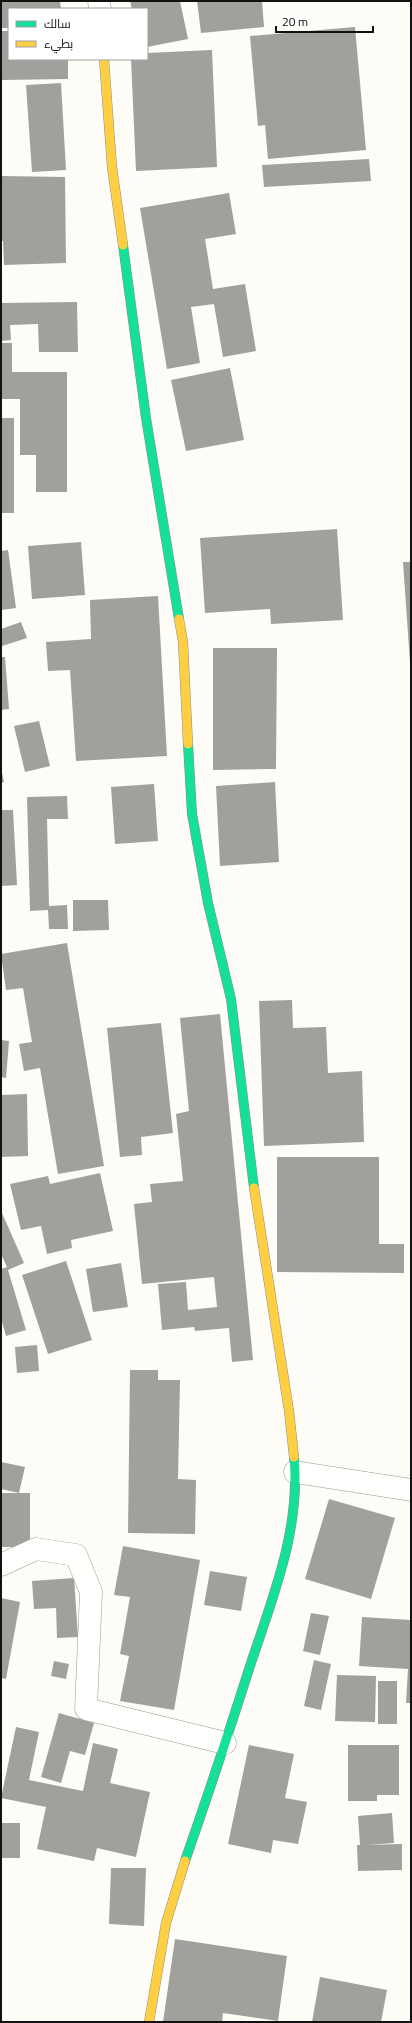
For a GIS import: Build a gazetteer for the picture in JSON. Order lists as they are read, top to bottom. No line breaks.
{"legend":["سالك","بطيء"],"scale_bar":"20 m"}
